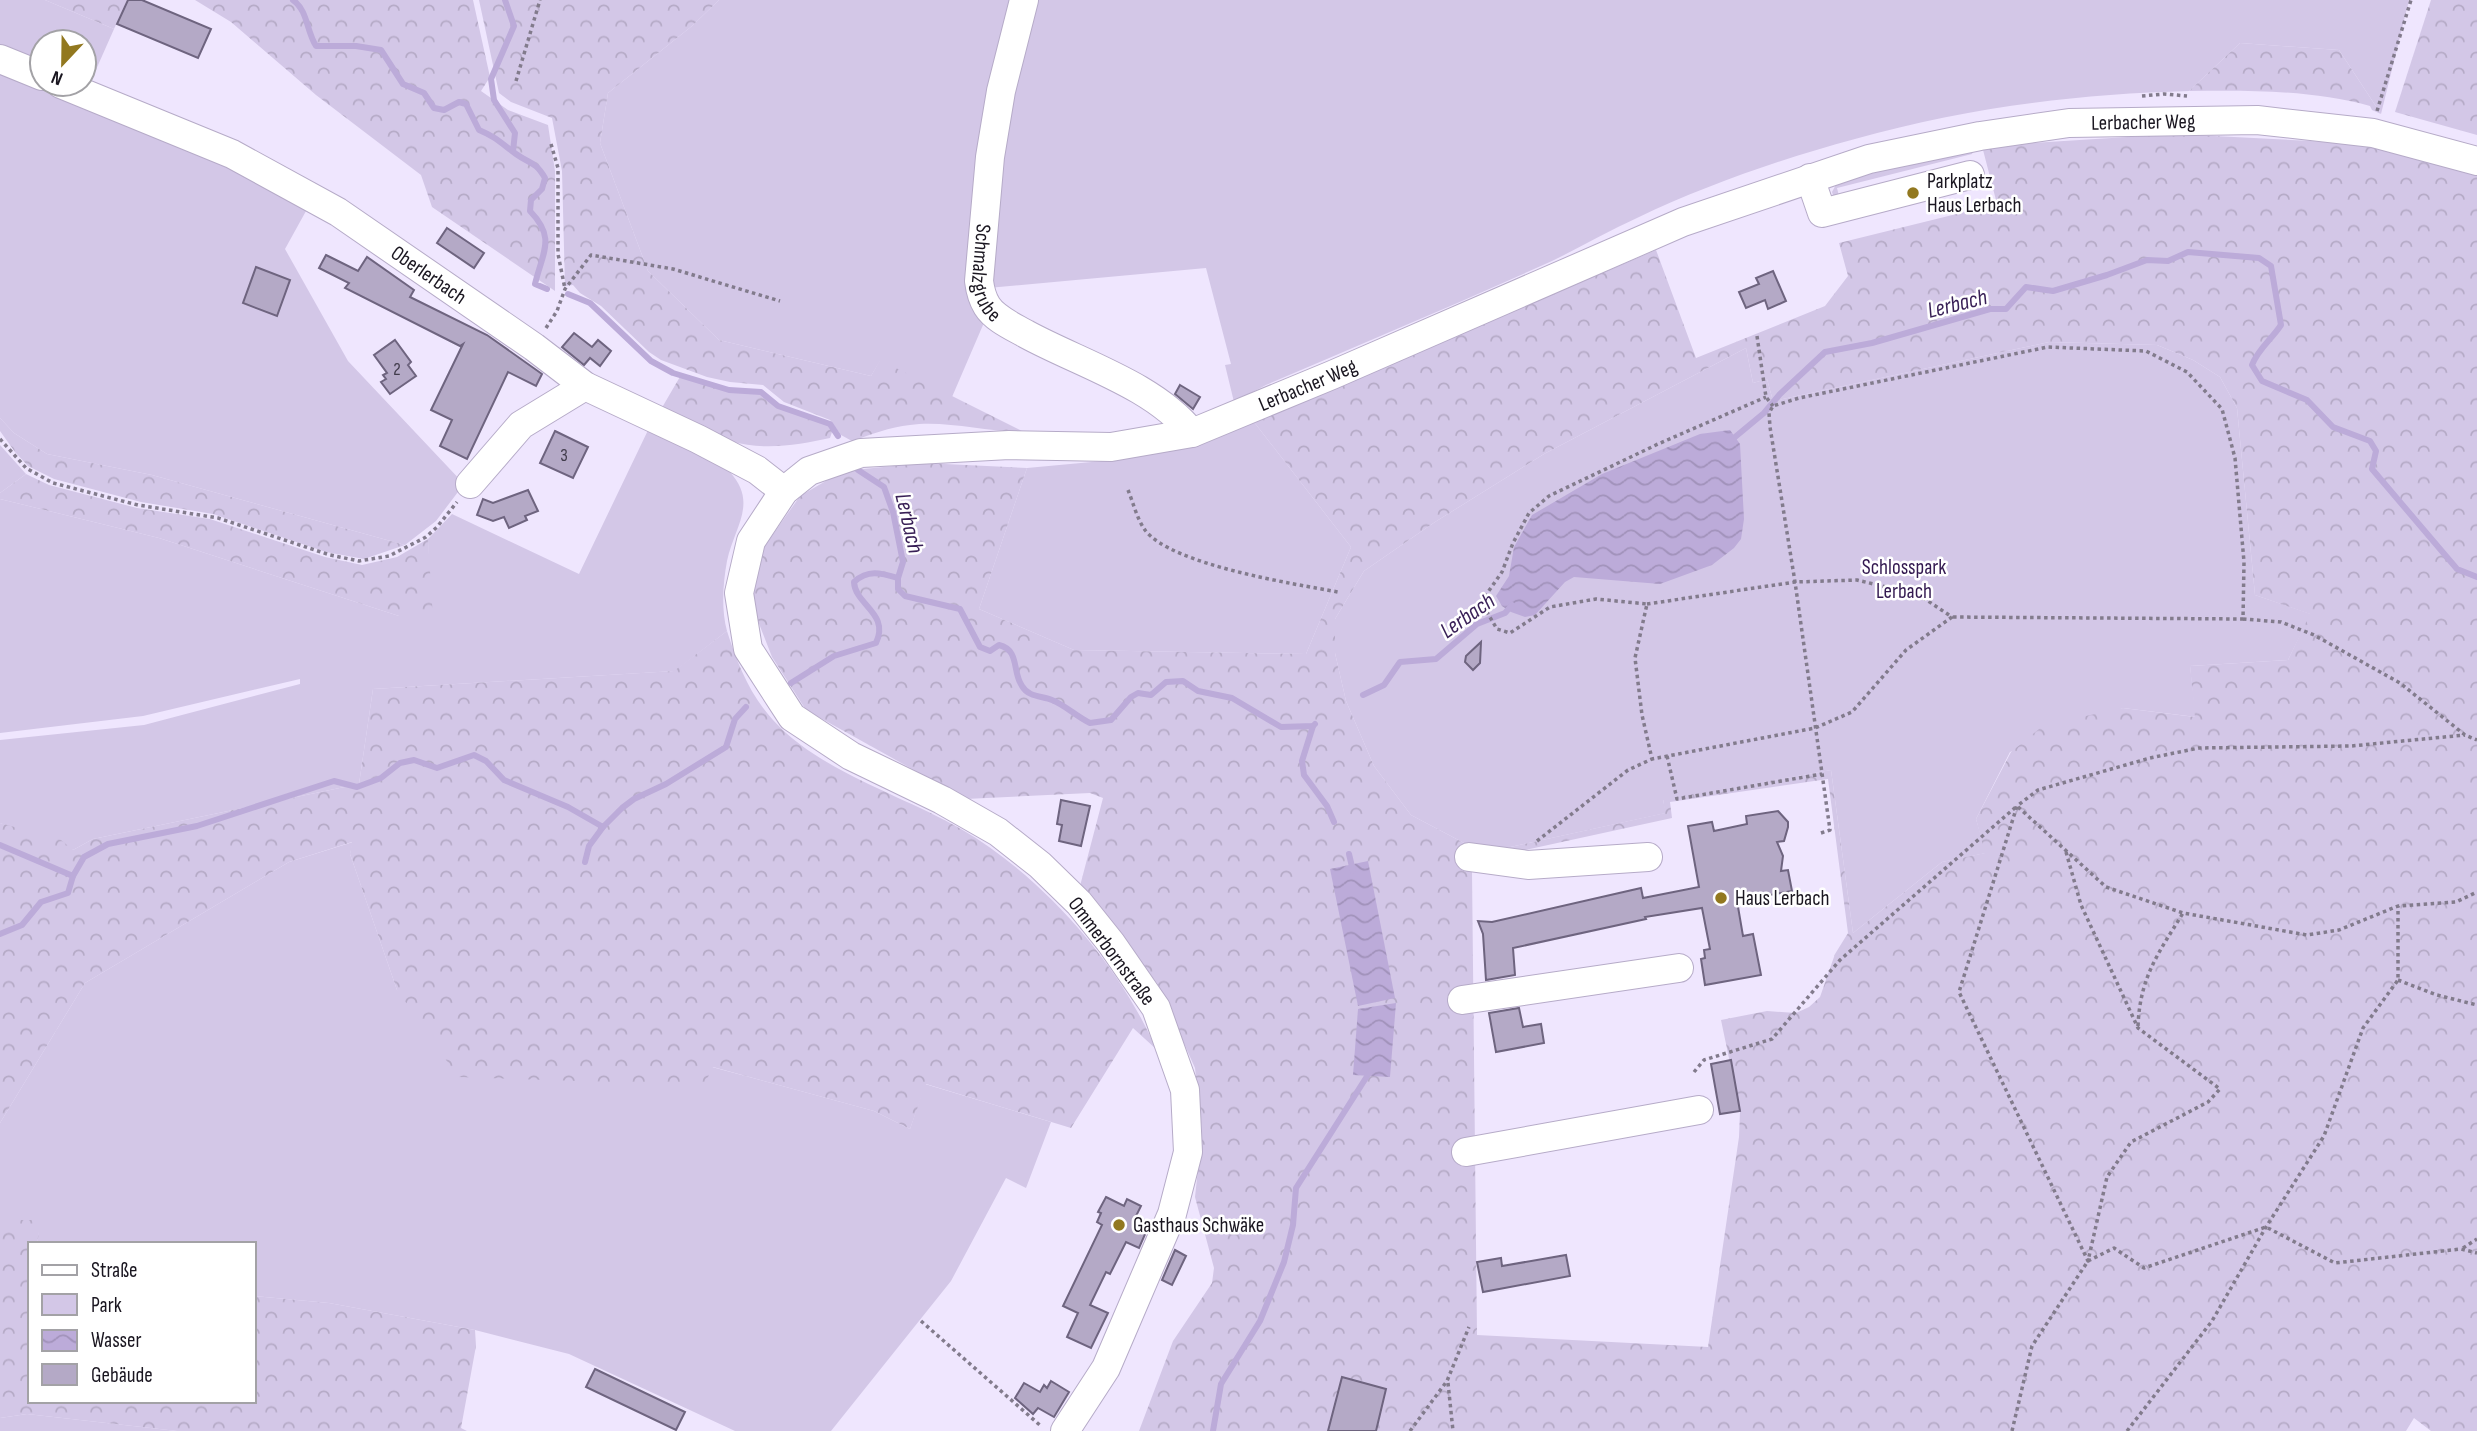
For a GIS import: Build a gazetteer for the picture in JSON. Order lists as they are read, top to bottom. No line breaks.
{"streets":{"street":["Lerbacher Weg","Schmalzgrube","Oberlerbach","Ommerbornstraße"]},"crossings":[["Lerbacher Weg","Schmalzgrube"],["Lerbacher Weg","Oberlerbach"],["Lerbacher Weg","Ommerbornstraße"],["Oberlerbach","Ommerbornstraße"]],"water":["Lerbach"],"parks":["Schlosspark Lerbach"],"places":["Parkplatz Haus Lerbach","Haus Lerbach","Gasthaus Schwäke"],"house_numbers":["2","3"],"legend":["Straße","Park","Wasser","Gebäude"],"north":"bottom"}
